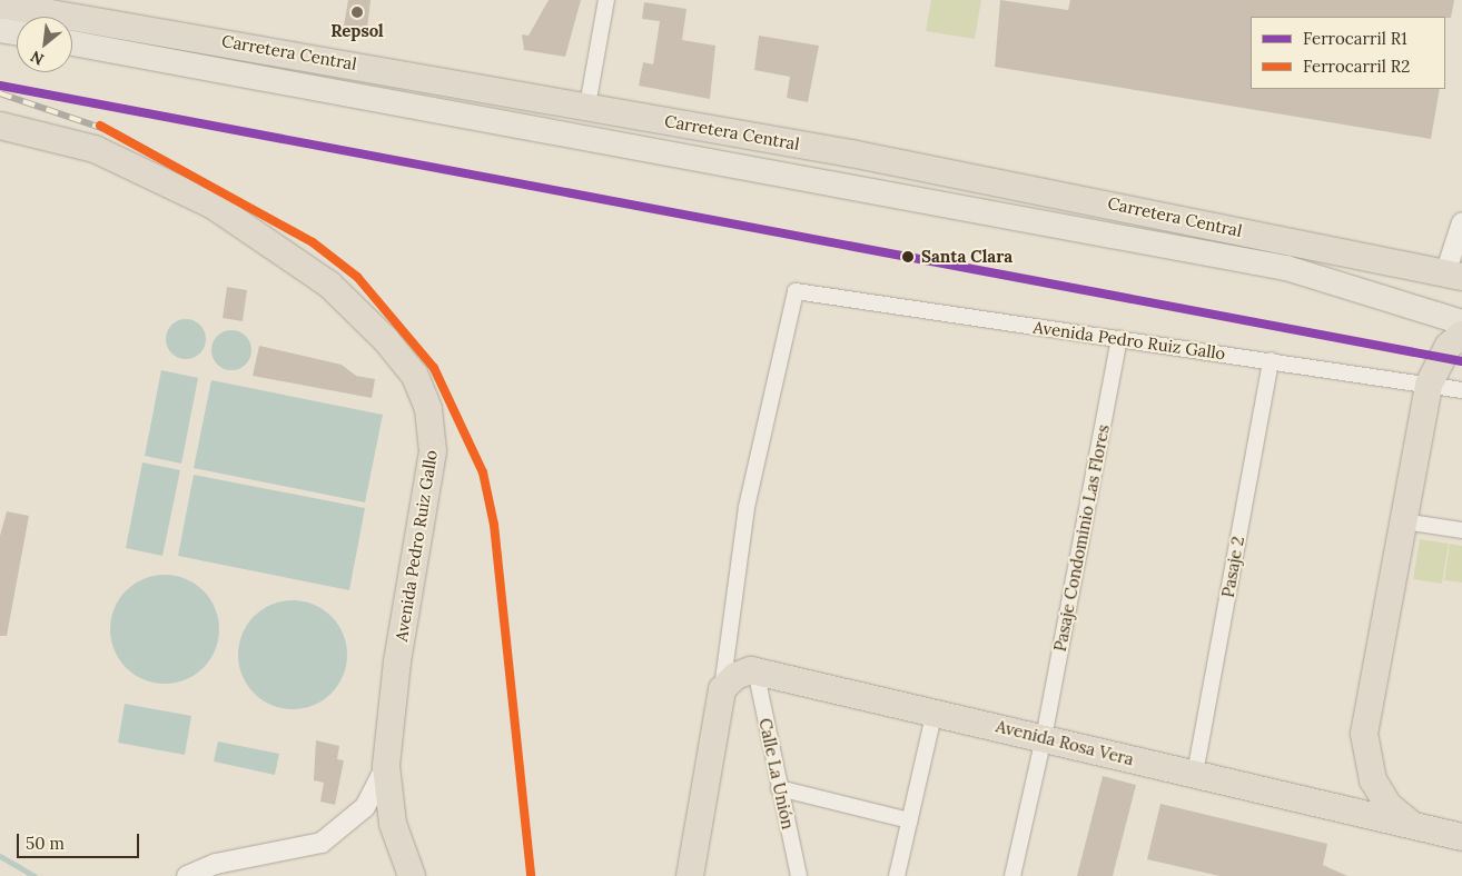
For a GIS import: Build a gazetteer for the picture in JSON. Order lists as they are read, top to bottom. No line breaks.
{"streets":{"highway":["Carretera Central","Avenida Pedro Ruiz Gallo","Avenida Rosa Vera"],"street":["Pasaje Condominio Las Flores","Pasaje 2","Calle La Unión"]},"crossings":[["Avenida Pedro Ruiz Gallo","Pasaje Condominio Las Flores"],["Avenida Pedro Ruiz Gallo","Pasaje 2"],["Pasaje Condominio Las Flores","Avenida Rosa Vera"],["Pasaje 2","Avenida Rosa Vera"],["Avenida Rosa Vera","Calle La Unión"]],"places":["Repsol","Santa Clara"],"lines":["rail line R1","rail line R2"],"legend":["Ferrocarril R1","Ferrocarril R2"],"scale_bar":"50 m","north":"bottom left"}
